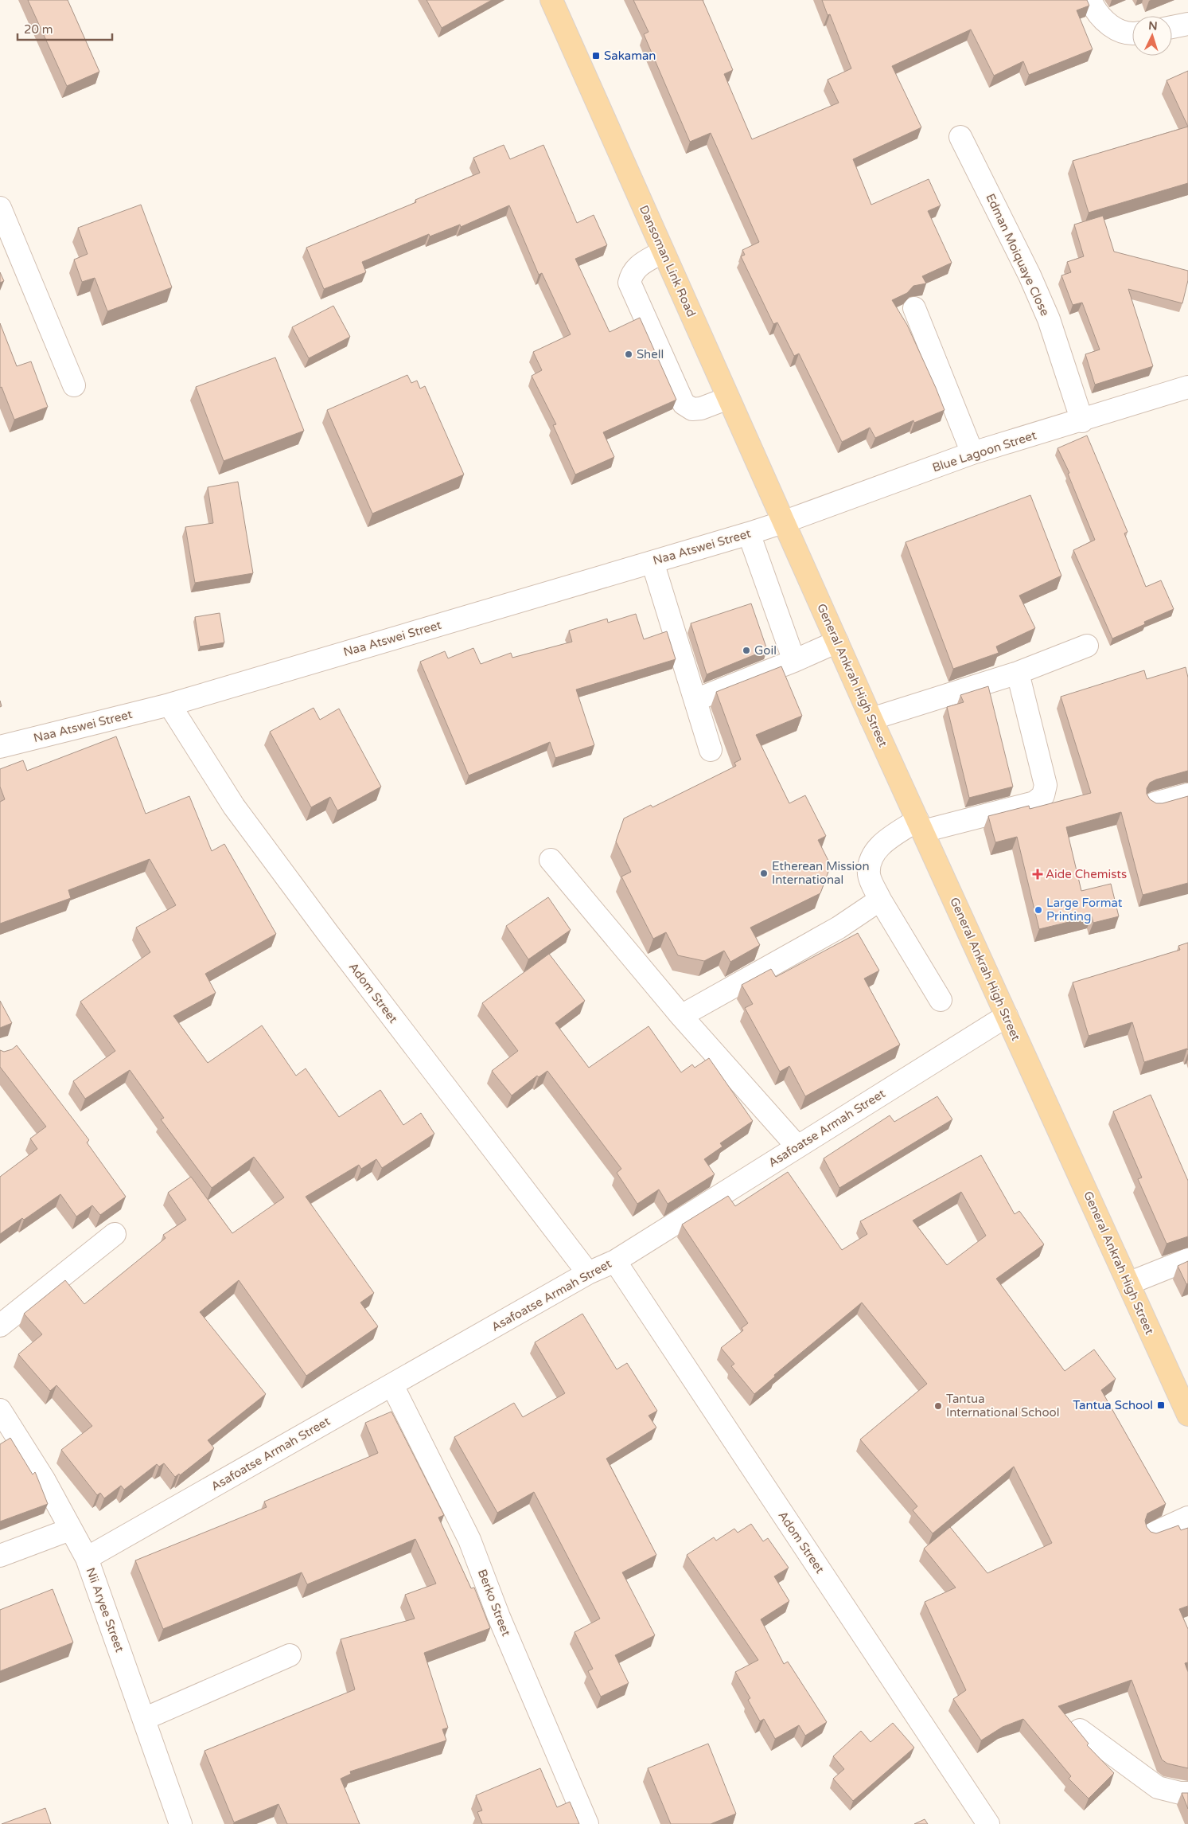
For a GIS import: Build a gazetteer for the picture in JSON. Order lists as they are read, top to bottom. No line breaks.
{"streets":{"main road":["Dansoman Link Road","General Ankrah High Street"],"street":["Edman Moiquaye Close","Blue Lagoon Street","Naa Atswei Street","Adom Street","Asafoatse Armah Street","Berko Street","Nii Aryee Street"]},"crossings":[["Edman Moiquaye Close","Blue Lagoon Street"],["Dansoman Link Road","Blue Lagoon Street"],["Dansoman Link Road","Naa Atswei Street"],["Dansoman Link Road","General Ankrah High Street"],["Blue Lagoon Street","Naa Atswei Street"],["Blue Lagoon Street","General Ankrah High Street"],["Naa Atswei Street","General Ankrah High Street"],["Naa Atswei Street","Adom Street"],["General Ankrah High Street","Asafoatse Armah Street"],["Adom Street","Asafoatse Armah Street"],["Asafoatse Armah Street","Berko Street"],["Asafoatse Armah Street","Nii Aryee Street"]],"places":{"transit":["Sakaman","Tantua School"],"other":["Shell","Goil","Etherean Mission International","Large Format Printing","Tantua International School"],"health":["Aide Chemists"]},"scale_bar":"20 m","north":"top"}
